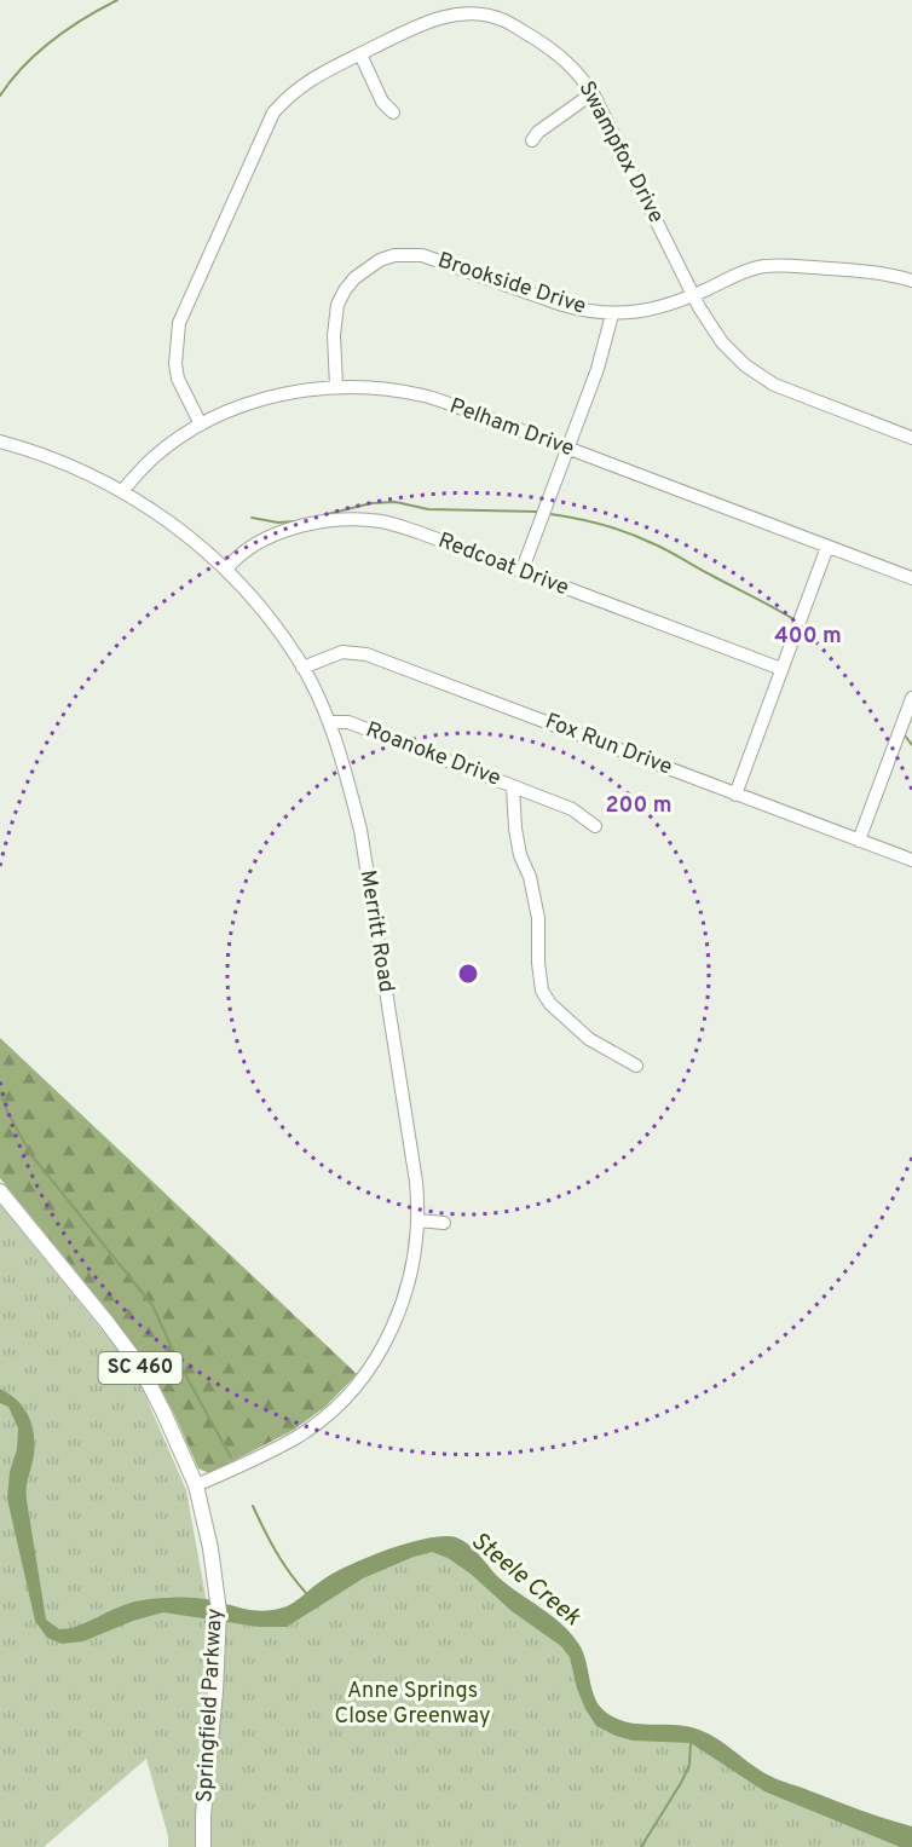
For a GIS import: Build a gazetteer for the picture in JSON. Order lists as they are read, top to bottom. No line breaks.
{"streets":{"main road":["SC 460","Springfield Parkway"],"street":["Swampfox Drive","Brookside Drive","Pelham Drive","Redcoat Drive","Fox Run Drive","Roanoke Drive","Merritt Road"]},"crossings":[["Swampfox Drive","Brookside Drive"],["Swampfox Drive","Pelham Drive"],["Brookside Drive","Pelham Drive"],["Pelham Drive","Merritt Road"],["Redcoat Drive","Merritt Road"],["Fox Run Drive","Merritt Road"],["Roanoke Drive","Merritt Road"],["Merritt Road","Springfield Parkway"]],"water":["Steele Creek"],"parks":["Anne Springs Close Greenway"],"rings":["400 m","200 m"]}
